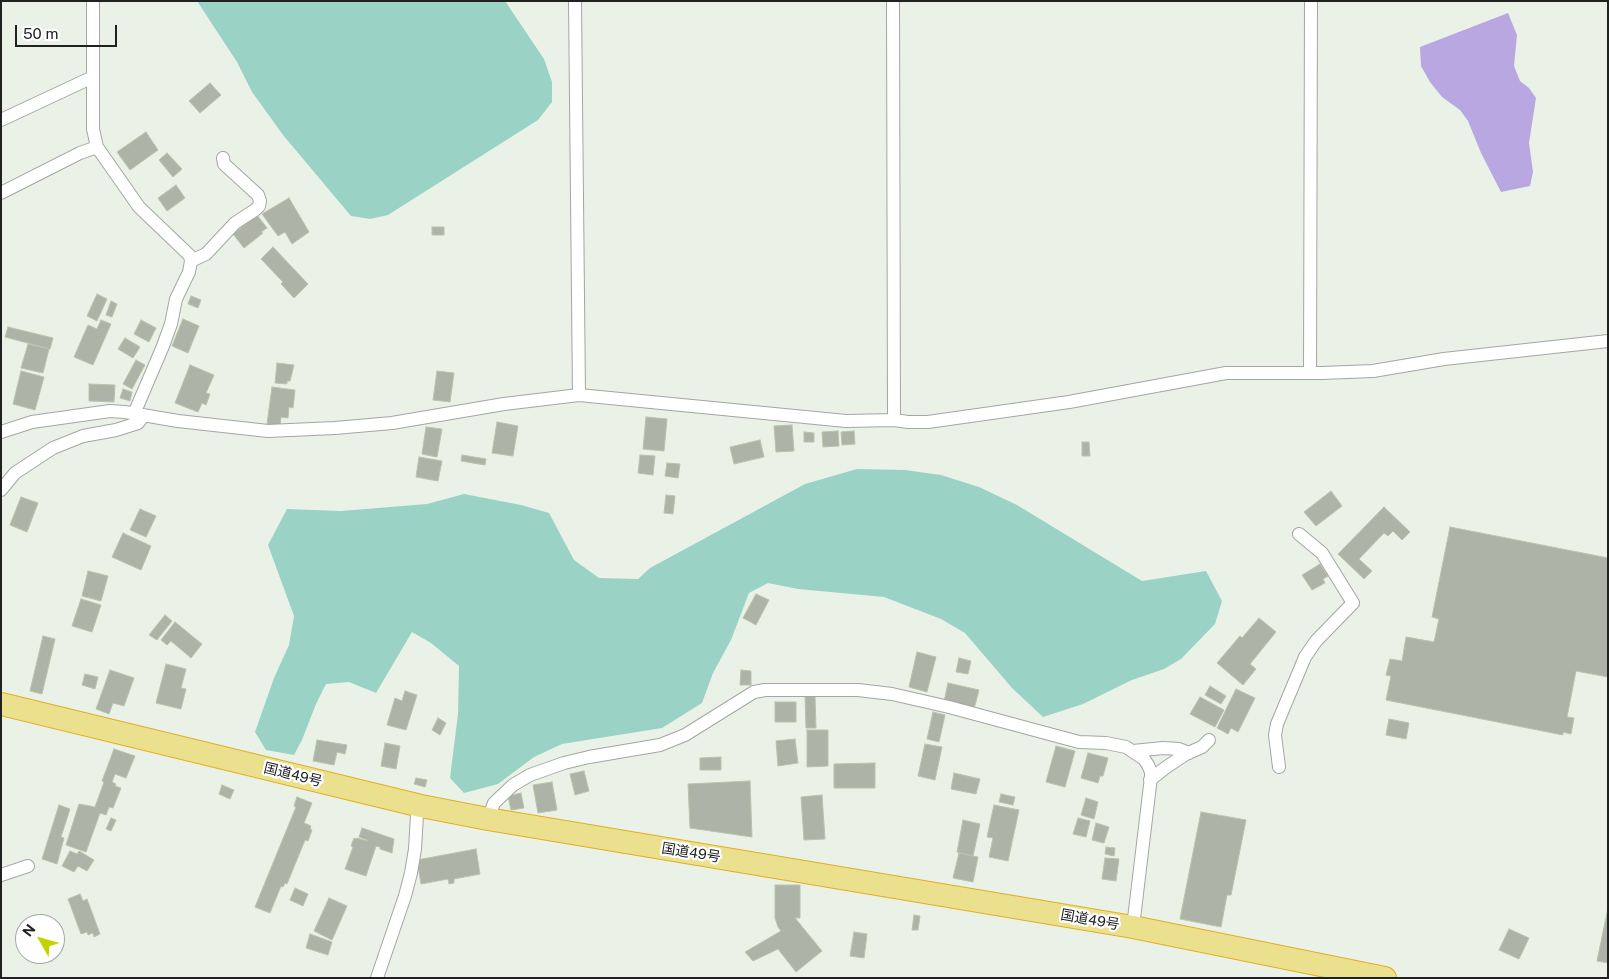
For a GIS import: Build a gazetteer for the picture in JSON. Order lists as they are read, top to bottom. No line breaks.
{"streets":{"highway":["国道49号"]},"scale_bar":"50 m","north":"top left"}
